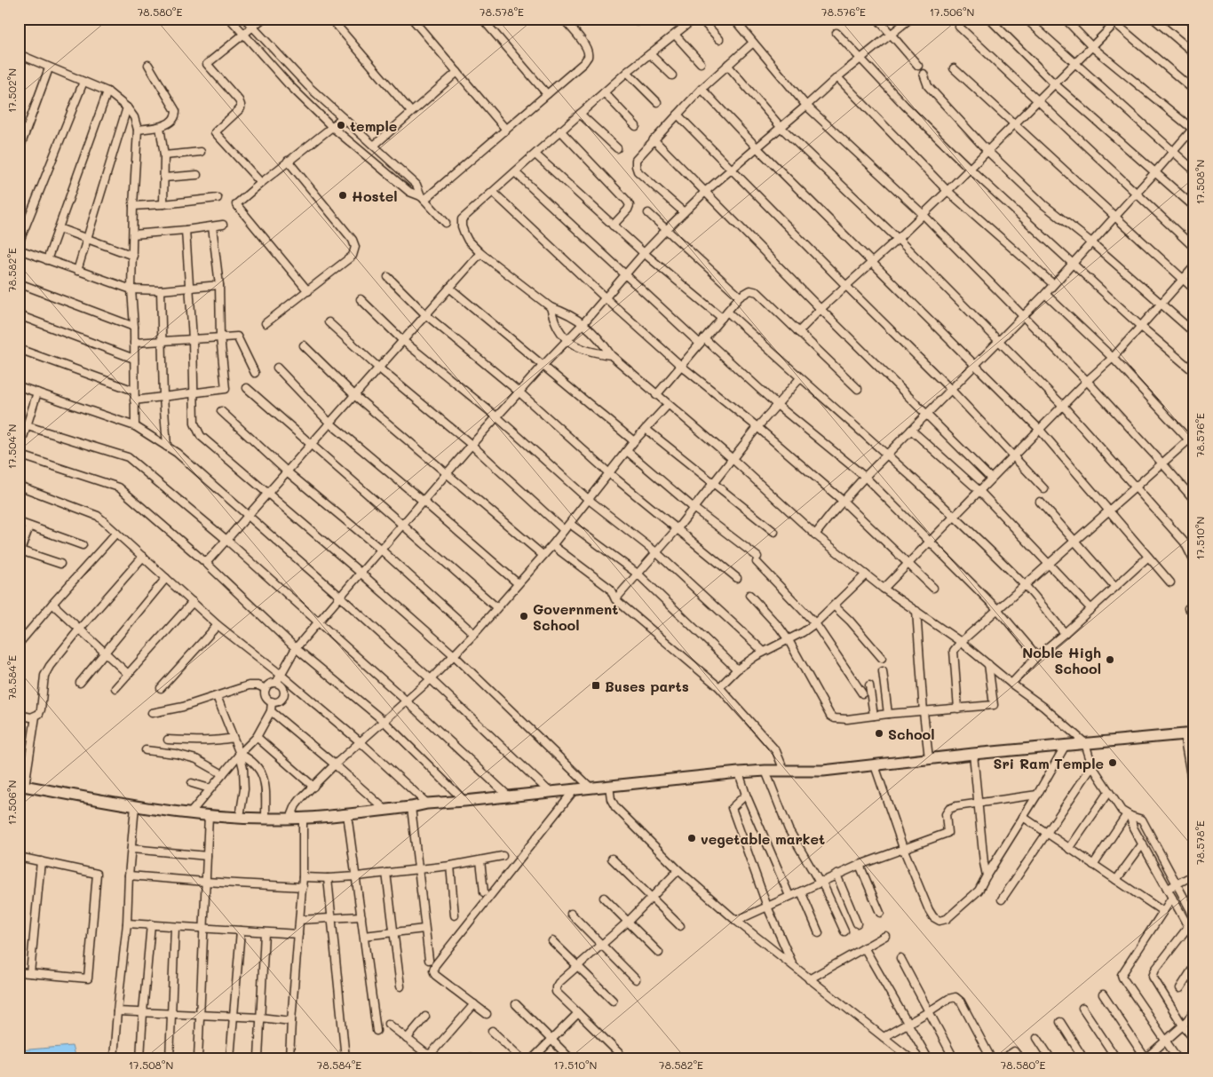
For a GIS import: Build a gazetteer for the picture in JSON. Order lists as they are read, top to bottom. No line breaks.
{"places":{"other":["temple","Hostel","Government School","Noble High School","School","Sri Ram Temple","vegetable market"],"transit":["Buses parts"]},"coordinates":["78.580°E","78.578°E","78.576°E","17.506°N","17.502°N","17.508°N","78.582°E","17.504°N","17.510°N","78.584°E"]}
